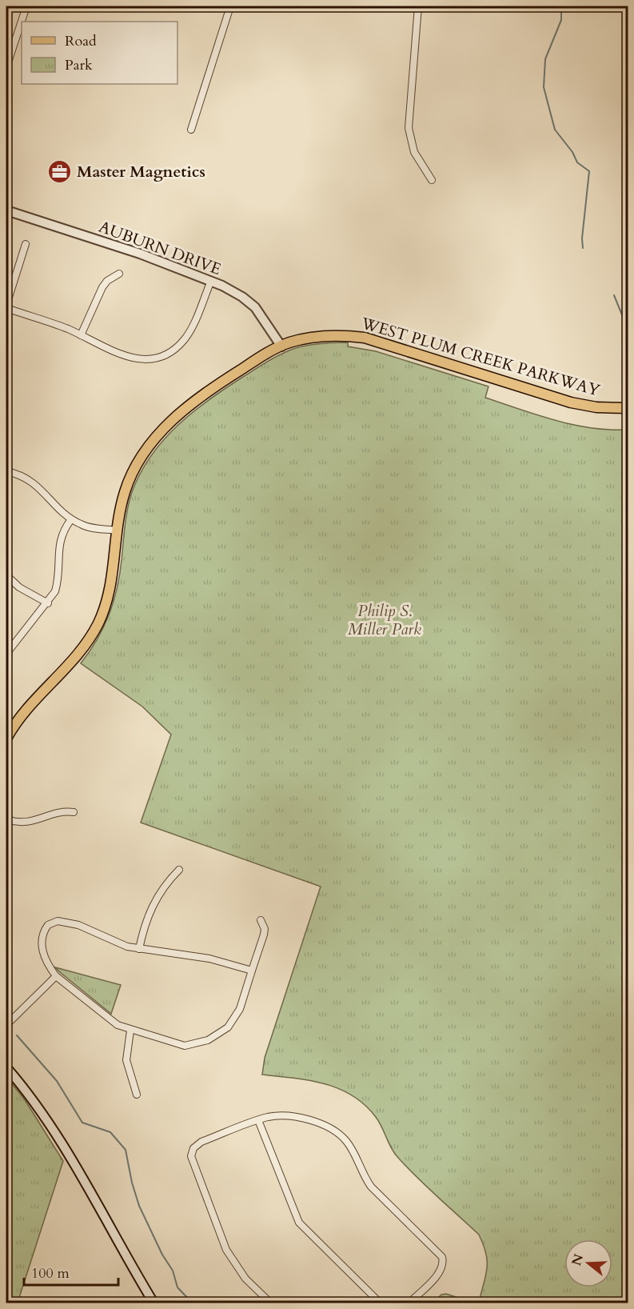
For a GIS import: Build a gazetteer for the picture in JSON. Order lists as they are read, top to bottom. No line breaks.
{"streets":{"main road":["WEST PLUM CREEK PARKWAY"],"street":["AUBURN DRIVE"]},"crossings":[["AUBURN DRIVE","WEST PLUM CREEK PARKWAY"]],"parks":["Philip S. Miller Park"],"places":{"office":["Master Magnetics"]},"legend":["Road","Park"],"scale_bar":"100 m","north":"left"}
